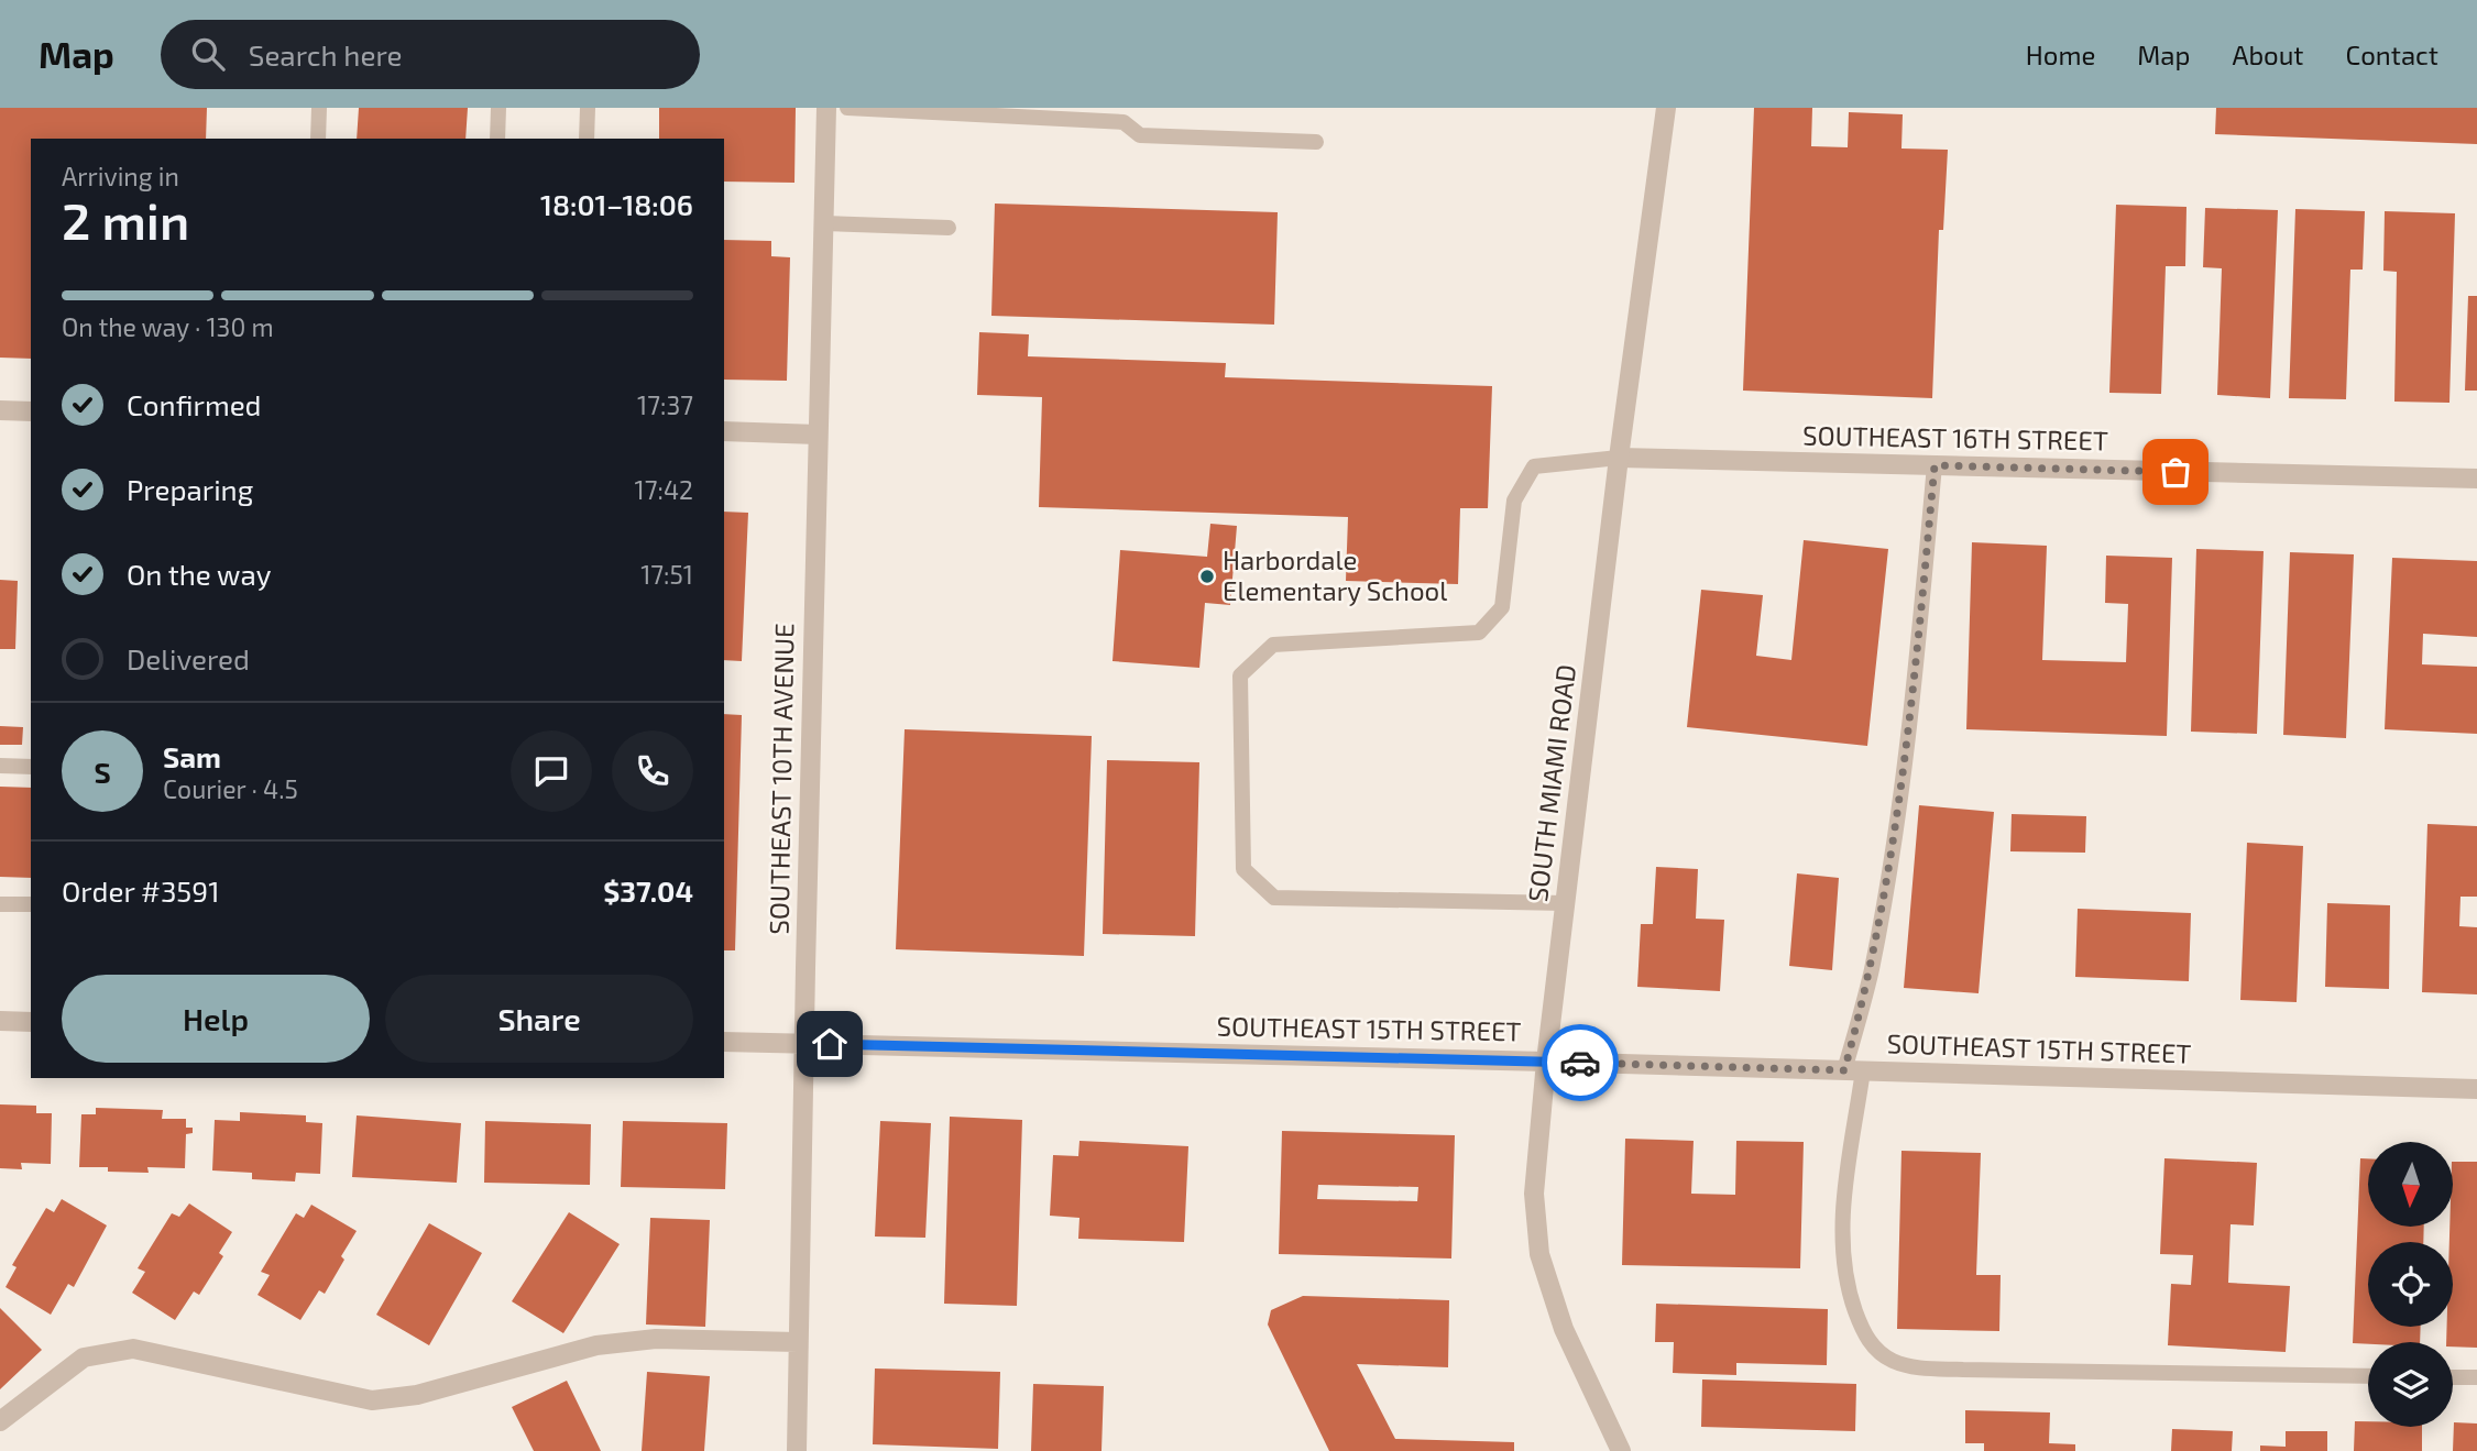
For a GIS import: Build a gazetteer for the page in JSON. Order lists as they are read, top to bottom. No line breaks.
{"streets":{"street":["SOUTHEAST 16TH STREET","SOUTHEAST 10TH AVENUE","SOUTH MIAMI ROAD","SOUTHEAST 15TH STREET"]},"crossings":[["SOUTHEAST 16TH STREET","SOUTH MIAMI ROAD"],["SOUTHEAST 10TH AVENUE","SOUTHEAST 15TH STREET"],["SOUTH MIAMI ROAD","SOUTHEAST 15TH STREET"]],"places":["Harbordale Elementary School"],"north":"bottom","page":{"header":"Map","search":"Search here","nav":["Home","Map","About","Contact"],"heading":["2 min","Arriving in","18:01–18:06"],"panel":["Sam","Courier · 4.5","Order #3591","$37.04"],"bar":"On the way · 130 m","list":[["Confirmed","17:37"],["Preparing","17:42"],["On the way","17:51"],"Delivered"],"round":"S","buttons":["Help","Share"]}}
